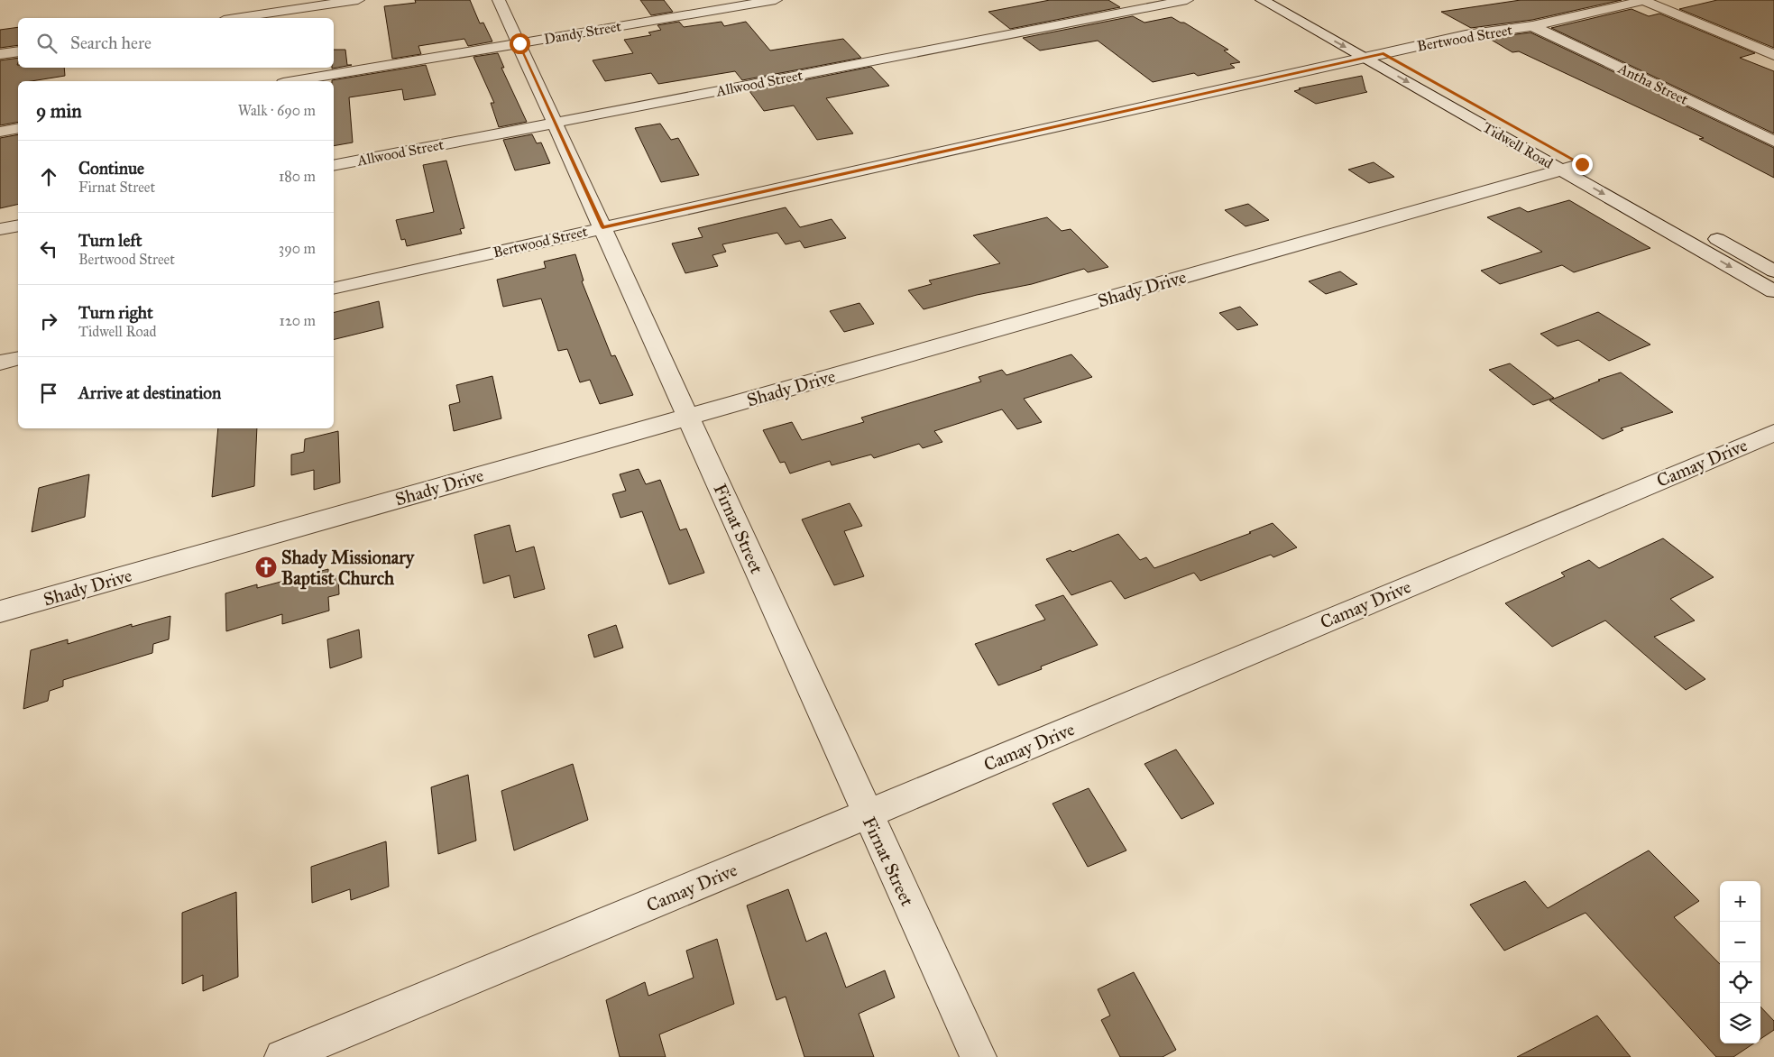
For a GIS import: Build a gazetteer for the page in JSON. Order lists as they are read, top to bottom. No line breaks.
{"streets":{"street":["Dandy Street","Bertwood Street","Allwood Street","Antha Street","Tidwell Road","Shady Drive","Camay Drive","Firnat Street"]},"crossings":[["Dandy Street","Firnat Street"],["Bertwood Street","Antha Street"],["Bertwood Street","Tidwell Road"],["Bertwood Street","Firnat Street"],["Allwood Street","Firnat Street"],["Tidwell Road","Shady Drive"],["Shady Drive","Firnat Street"],["Camay Drive","Firnat Street"]],"places":{"church":["Shady Missionary Baptist Church"]},"page":{"search":"Search here","heading":["9 min","Walk · 690 m"],"list":[["Continue","Firnat Street","180 m"],["Turn left","Bertwood Street","390 m"],["Turn right","Tidwell Road","120 m"],"Arrive at destination"],"map_buttons":["+","−"]}}
